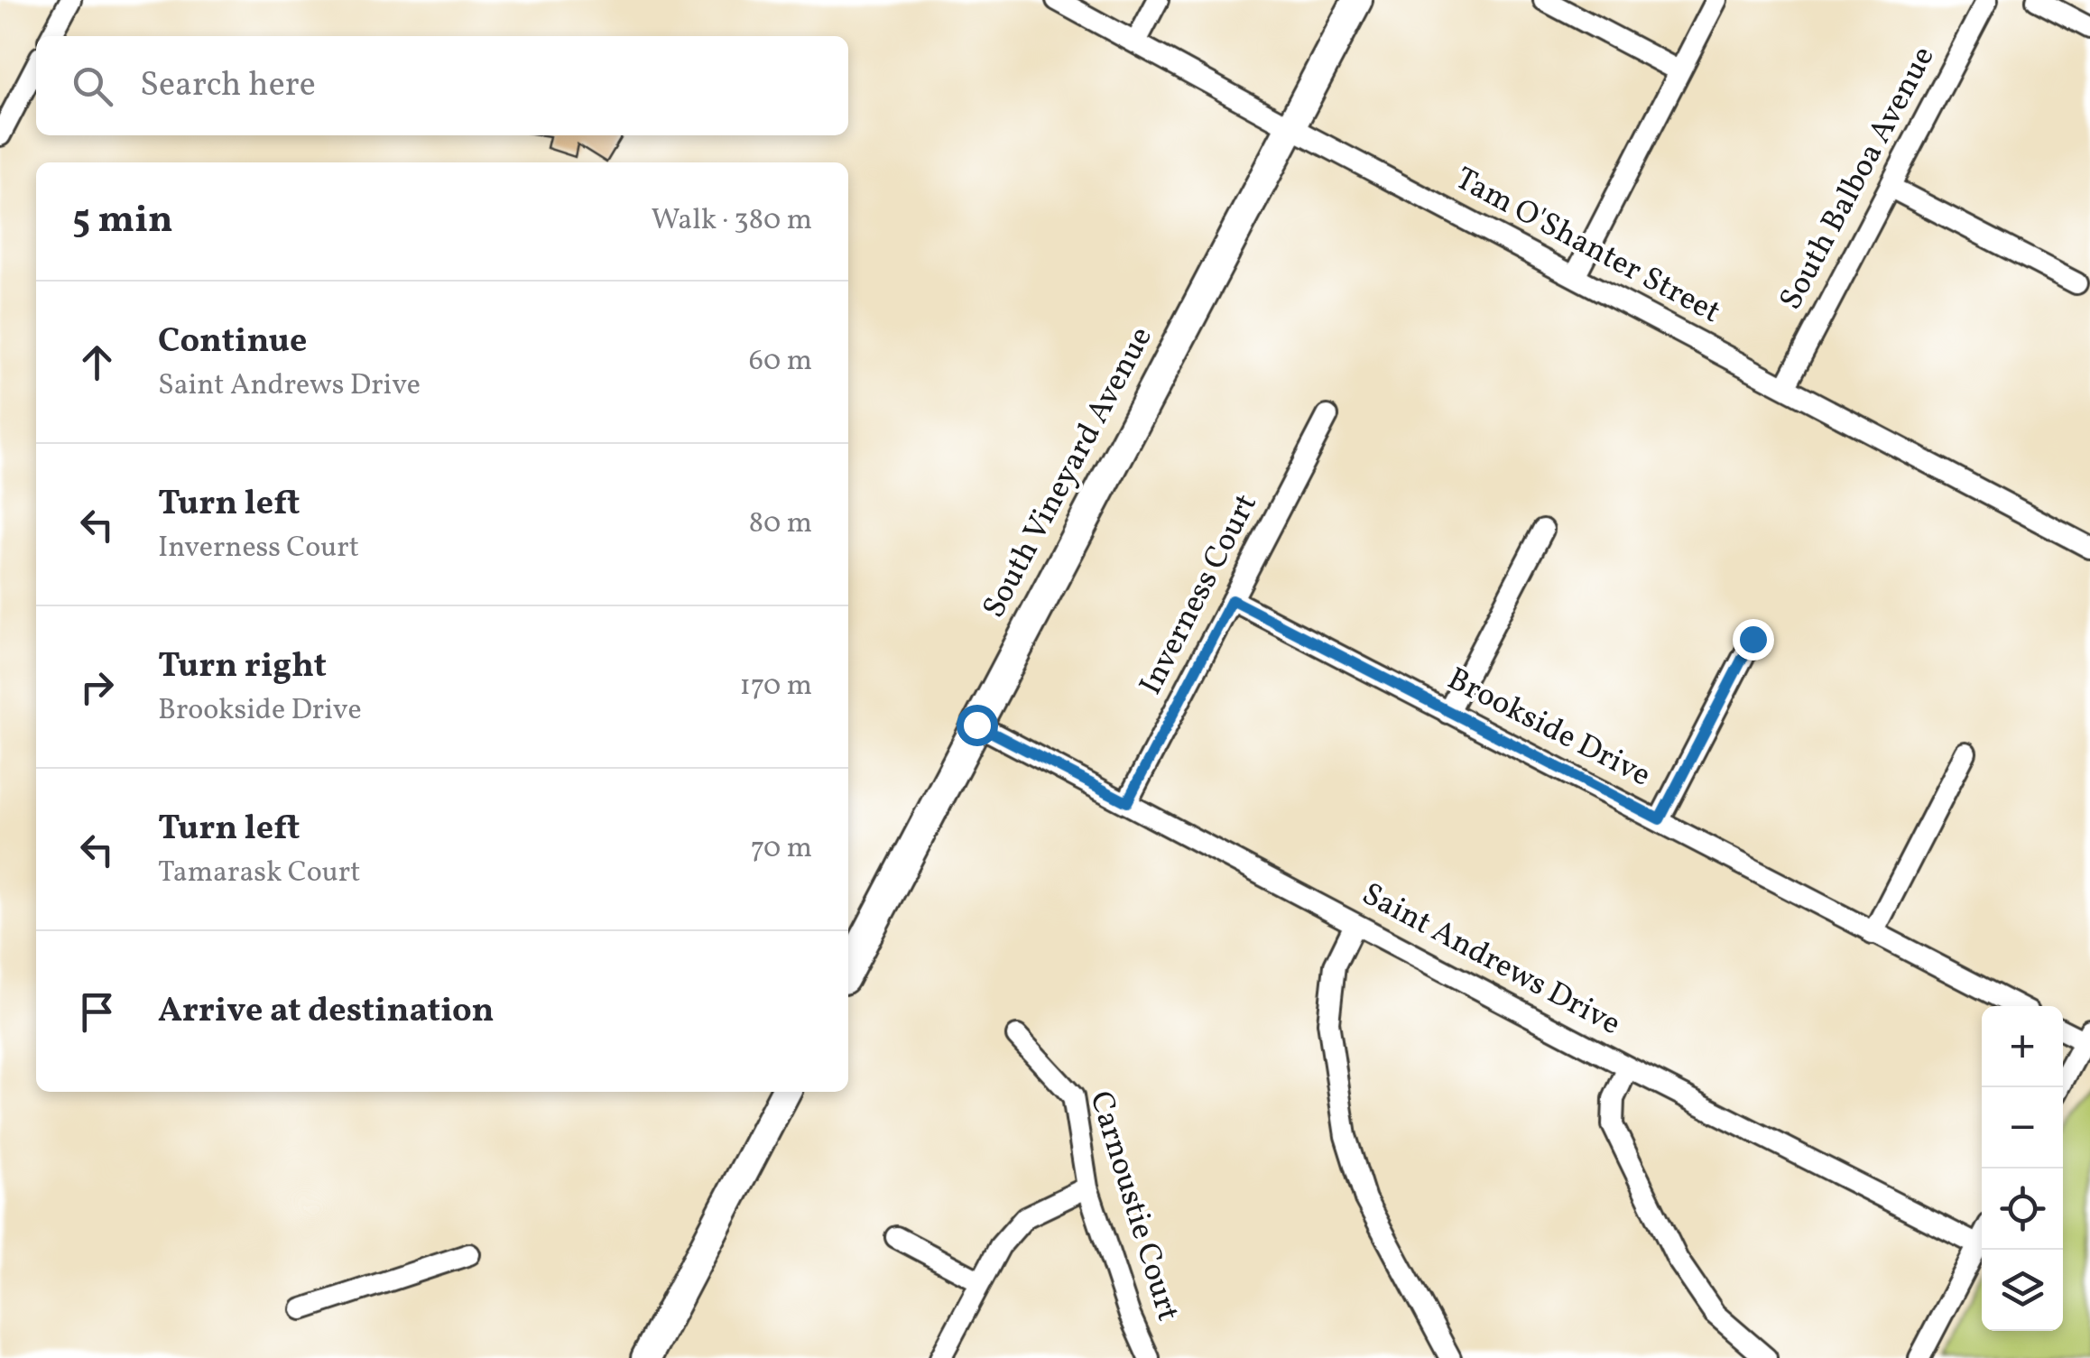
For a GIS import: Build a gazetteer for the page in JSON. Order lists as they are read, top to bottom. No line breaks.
{"streets":{"main road":["South Vineyard Avenue"],"street":["South Balboa Avenue","Tam O'Shanter Street","Inverness Court","Brookside Drive","Saint Andrews Drive","Carnoustie Court"]},"crossings":[["South Balboa Avenue","Tam O'Shanter Street"],["Tam O'Shanter Street","South Vineyard Avenue"],["South Vineyard Avenue","Saint Andrews Drive"],["Inverness Court","Brookside Drive"],["Inverness Court","Saint Andrews Drive"]],"page":{"search":"Search here","heading":["5 min","Walk · 380 m"],"list":[["Continue","Saint Andrews Drive","60 m"],["Turn left","Inverness Court","80 m"],["Turn right","Brookside Drive","170 m"],["Turn left","Tamarask Court","70 m"],"Arrive at destination"],"map_buttons":["+","−"]}}
